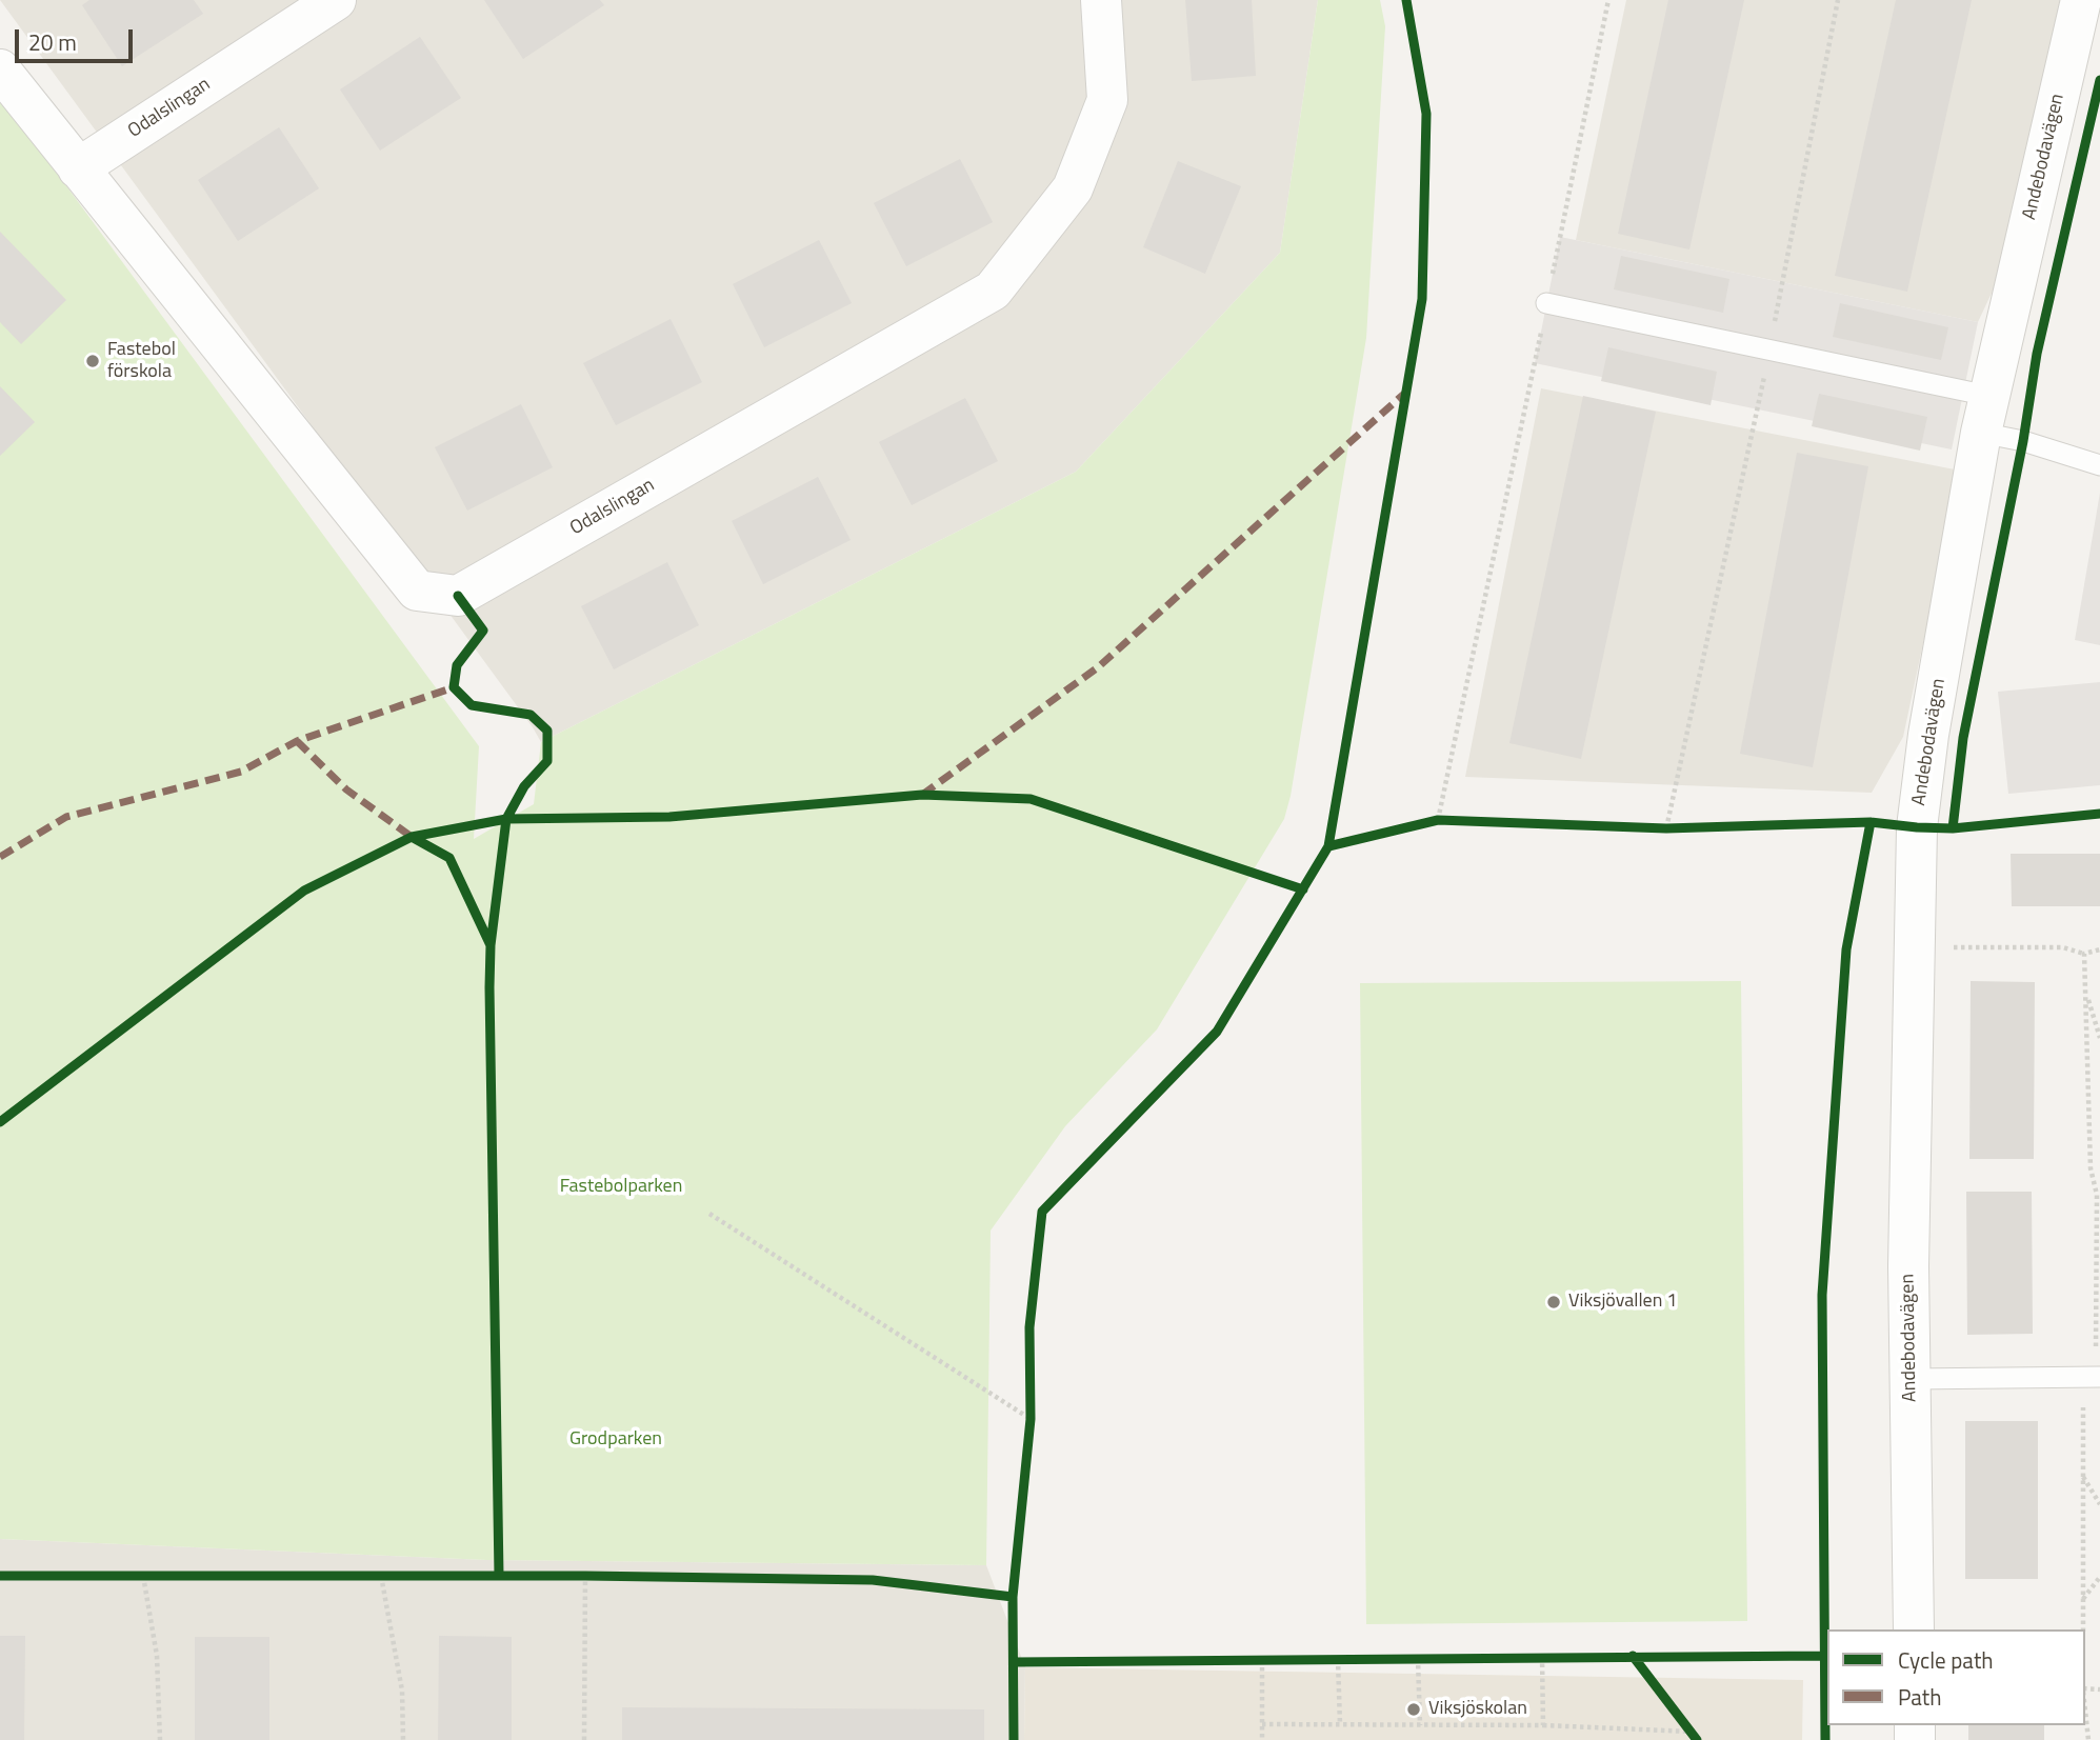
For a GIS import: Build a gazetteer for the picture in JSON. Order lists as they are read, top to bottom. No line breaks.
{"streets":{"street":["Odalslingan","Andebodavägen"]},"parks":["Fastebolparken","Grodparken"],"places":["Fastebol förskola","Viksjövallen 1","Viksjöskolan"],"legend":["Cycle path","Path"],"scale_bar":"20 m"}
